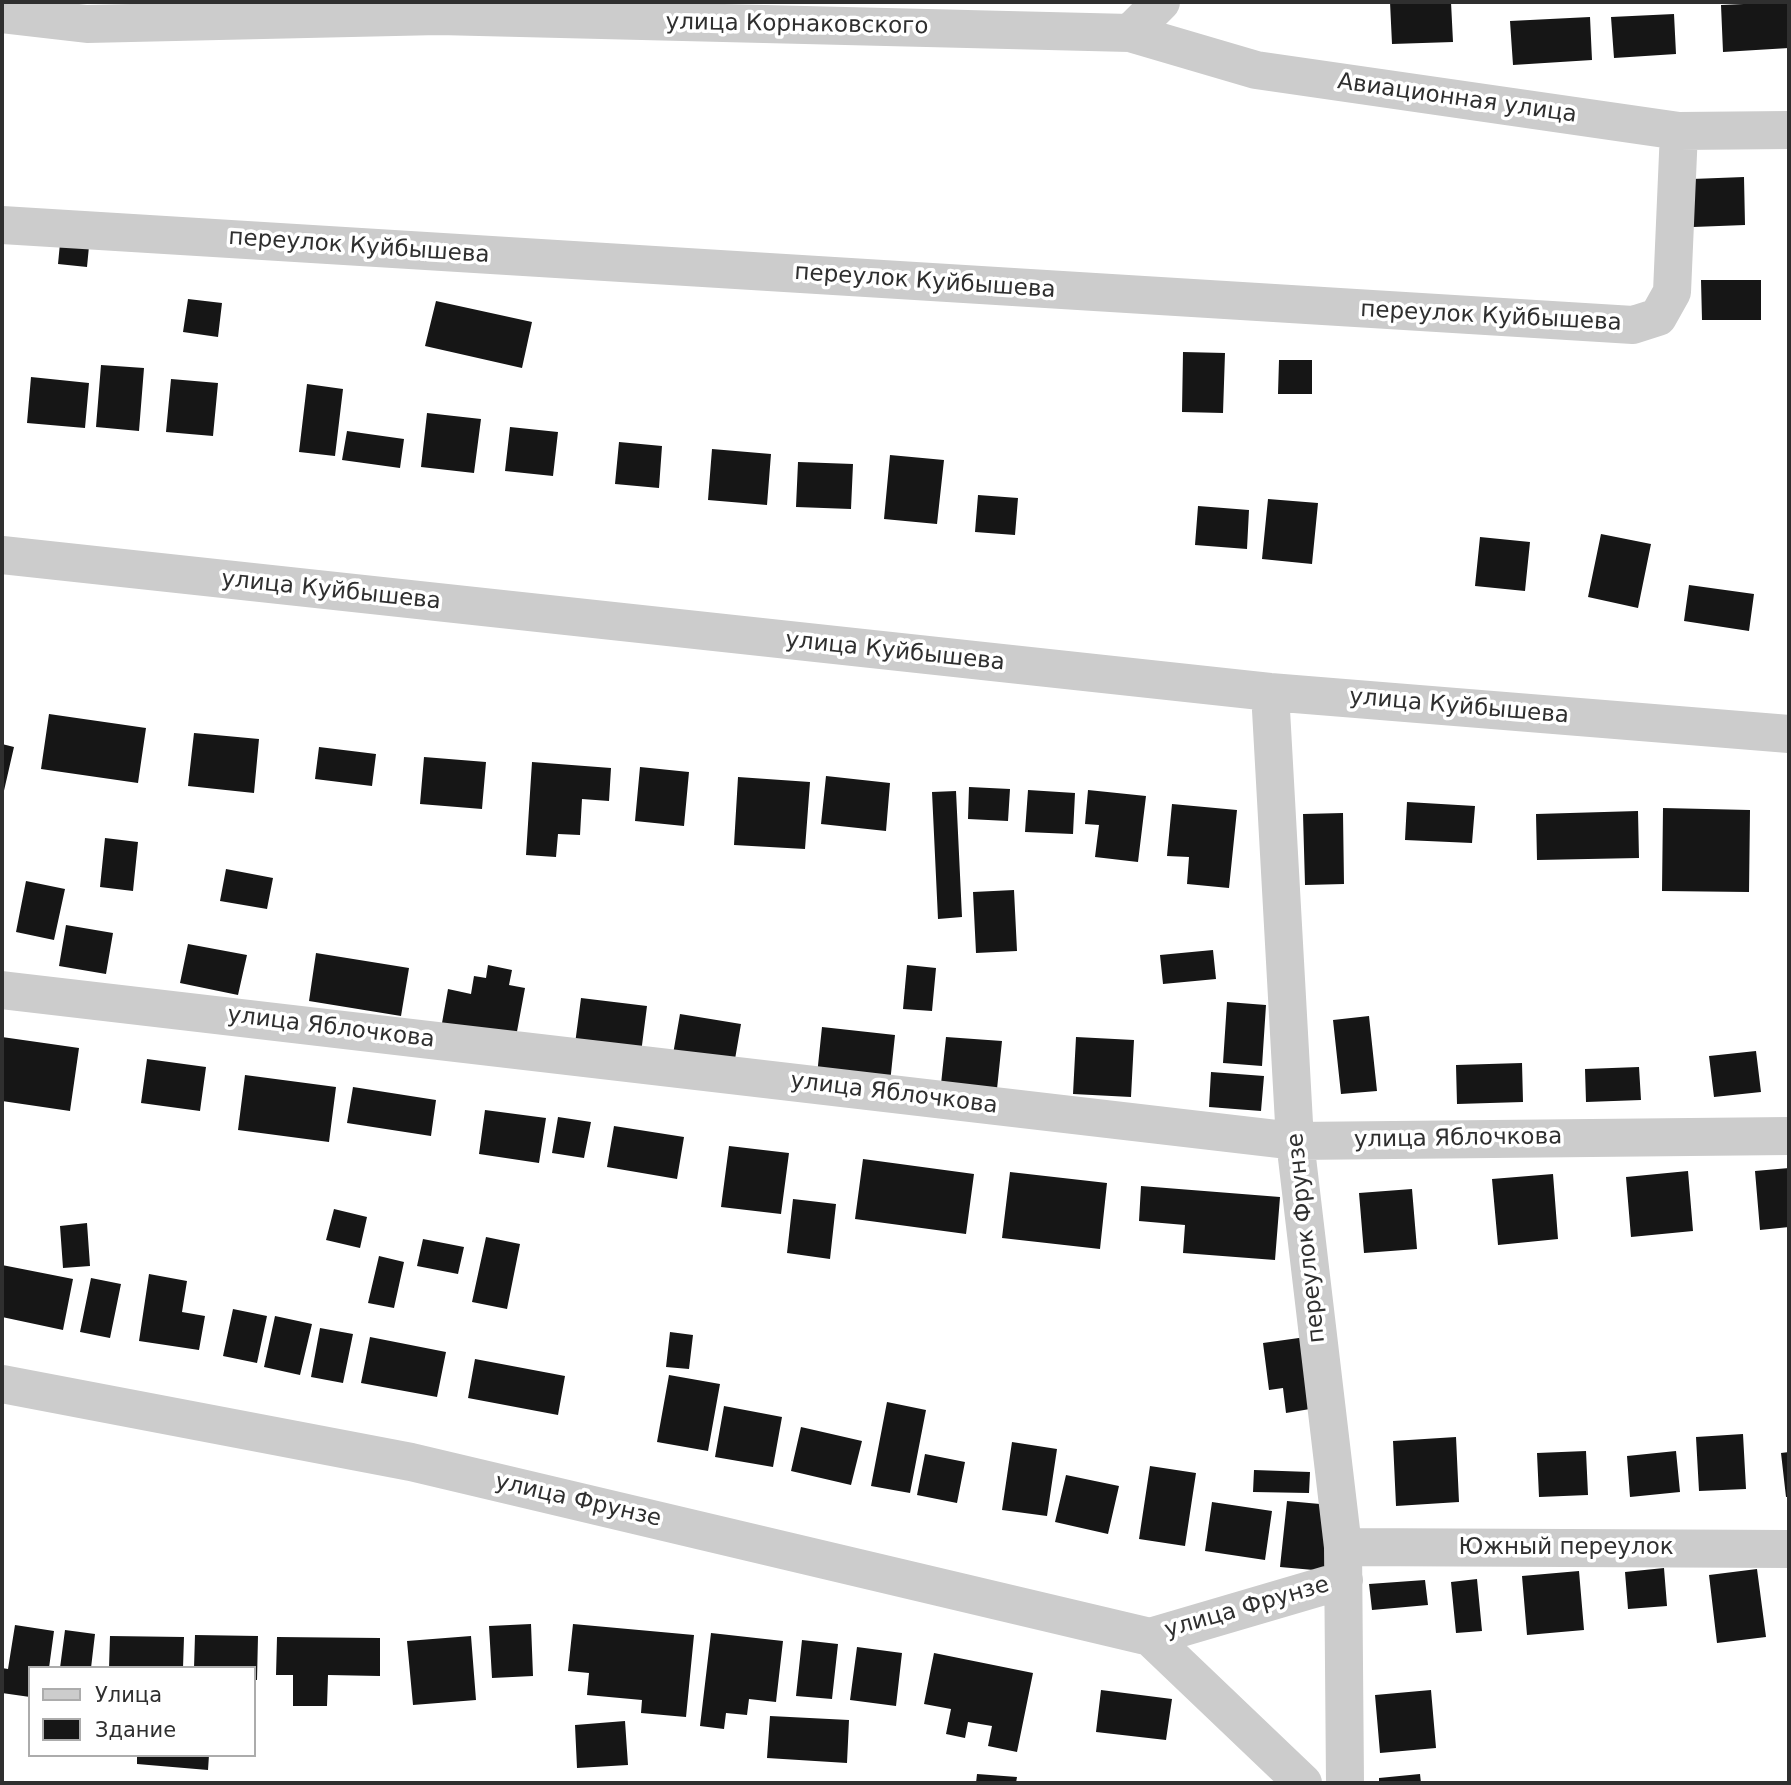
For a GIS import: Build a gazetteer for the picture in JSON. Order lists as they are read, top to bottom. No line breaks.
{"streets":{"street":["улица Корнаковского","Авиационная улица","переулок Куйбышева","улица Куйбышева","улица Яблочкова","переулок Фрунзе","улица Фрунзе","Южный переулок"]},"crossings":[["улица Корнаковского","Авиационная улица"],["Авиационная улица","переулок Куйбышева"],["улица Куйбышева","переулок Фрунзе"],["улица Яблочкова","переулок Фрунзе"],["переулок Фрунзе","улица Фрунзе"],["переулок Фрунзе","Южный переулок"],["улица Фрунзе","Южный переулок"]],"legend":["Улица","Здание"]}
